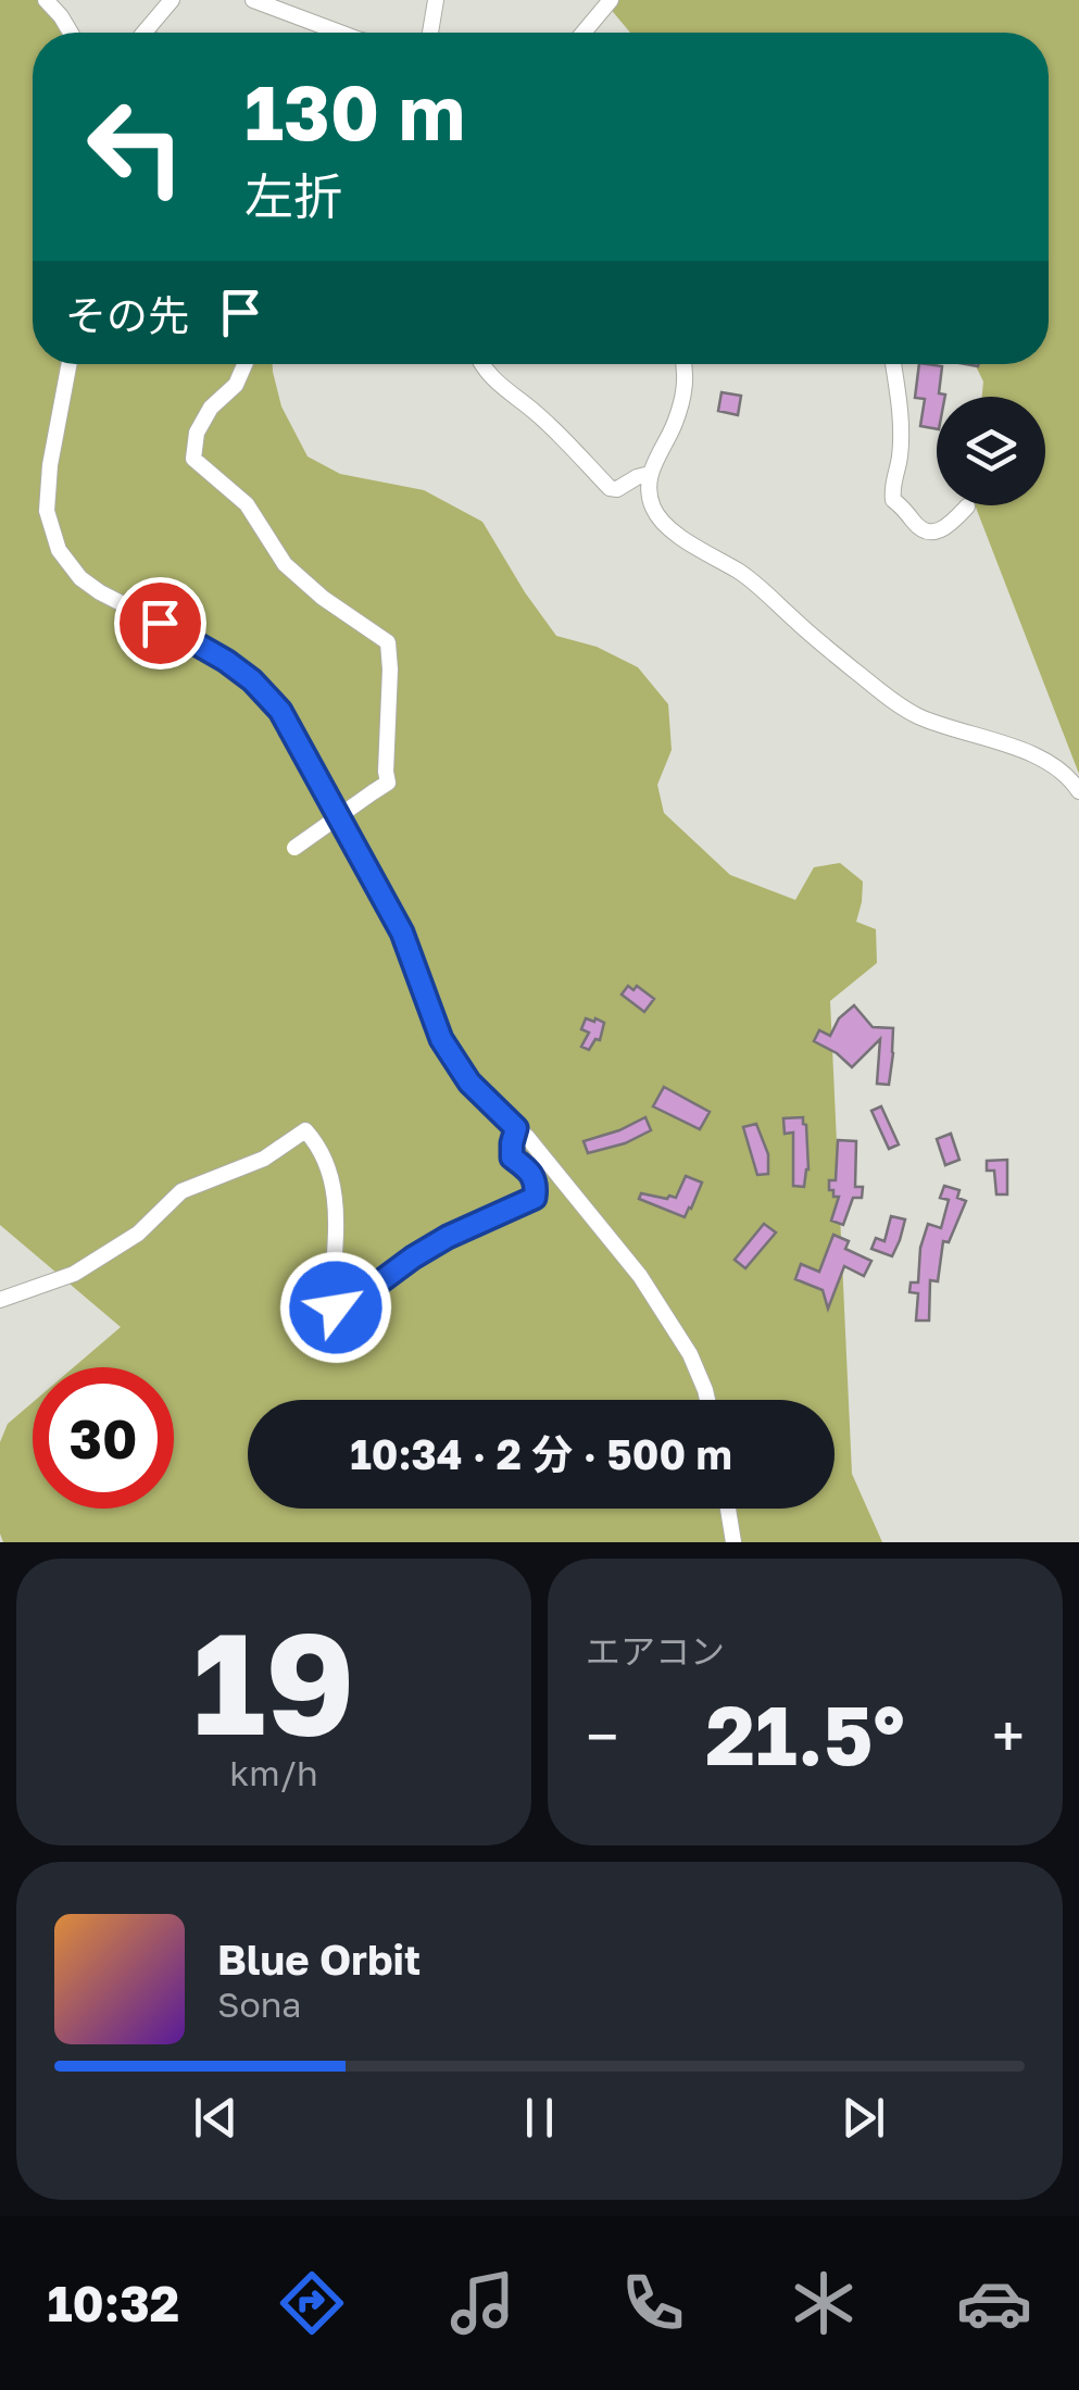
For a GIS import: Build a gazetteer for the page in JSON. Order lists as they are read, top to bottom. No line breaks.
{"page":{"turn":["130 m","左折"],"then":"その先","limit":"30","trip":"10:34 · 2 分 · 500 m","tile":[["19","km/h"],"エアコン"],"heat":["−","21.5°","+"],"song":["Blue Orbit","Sona"],"tabs":"10:32"}}
